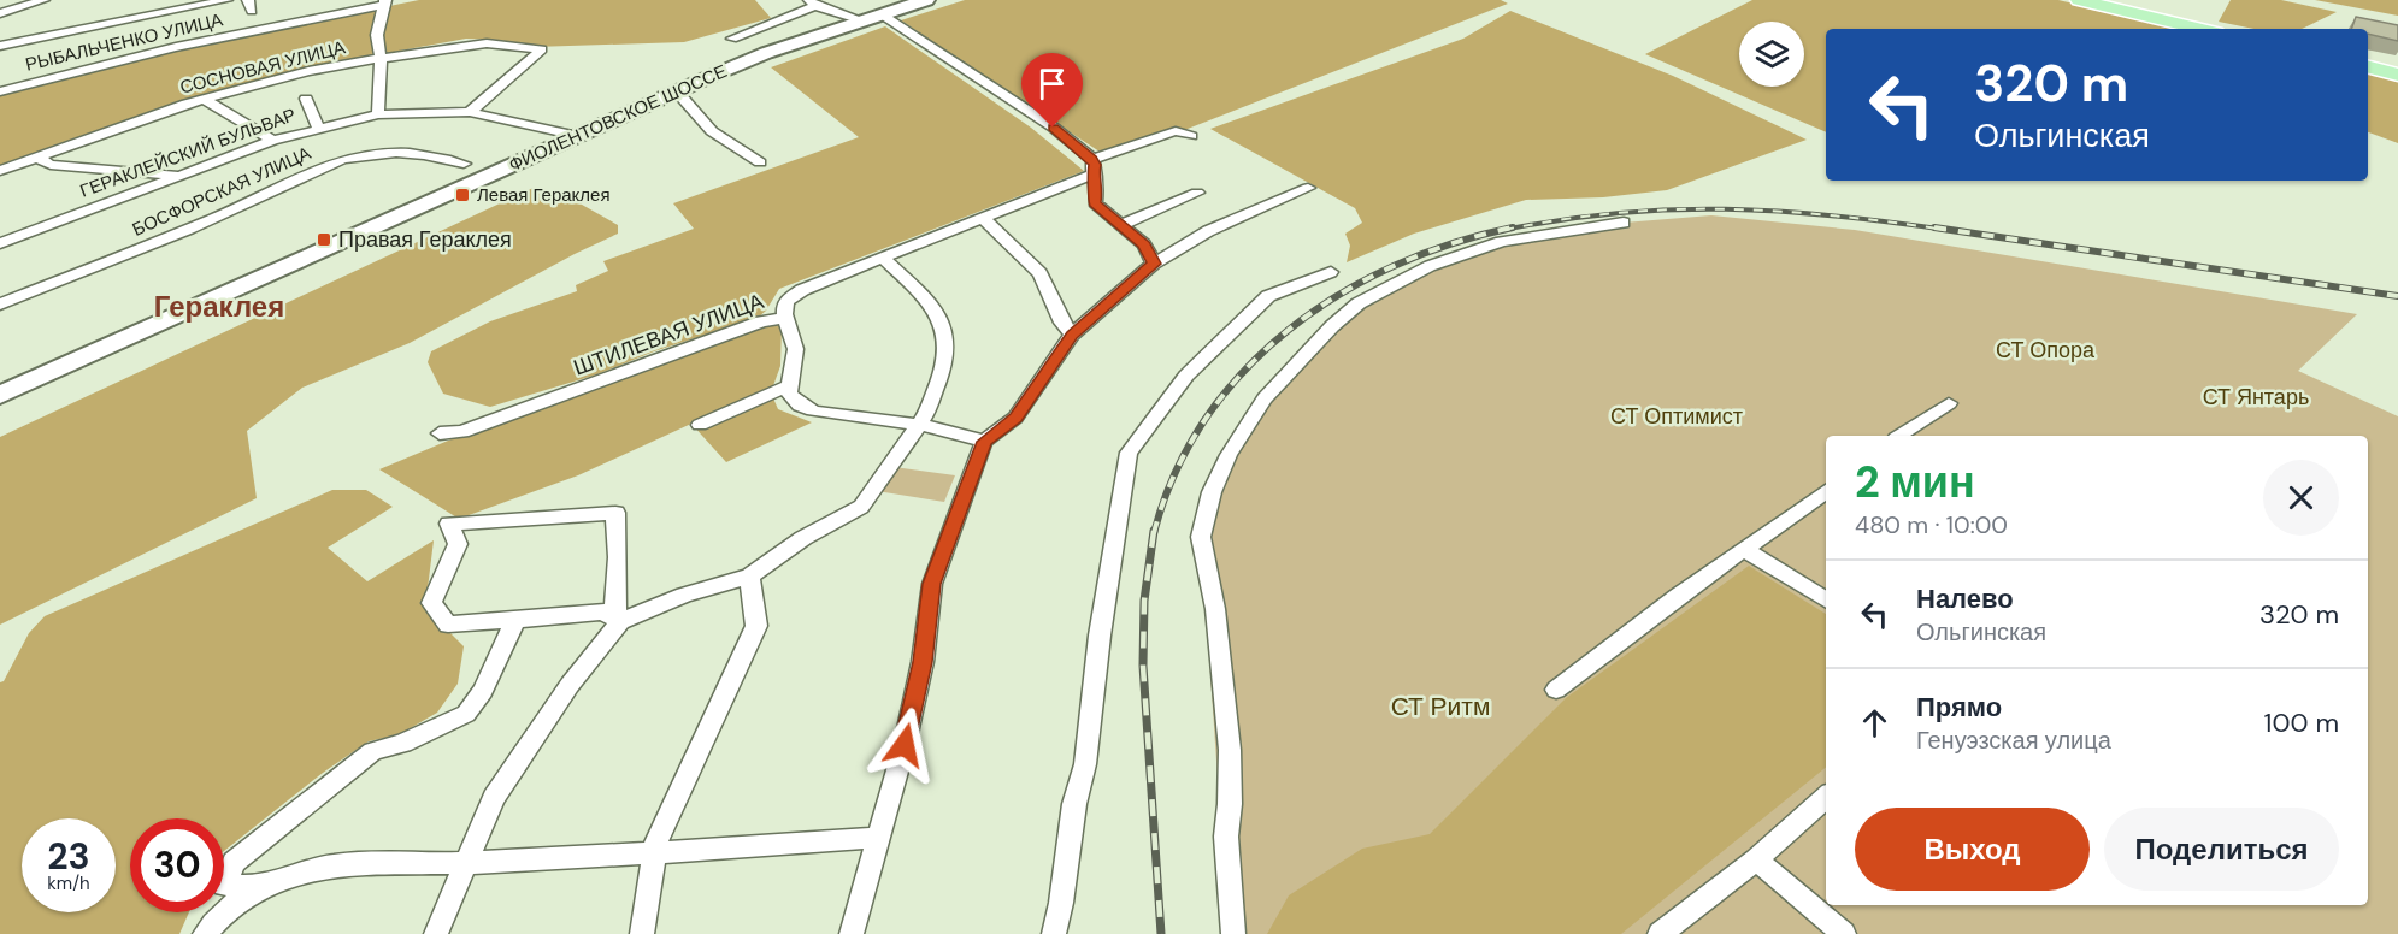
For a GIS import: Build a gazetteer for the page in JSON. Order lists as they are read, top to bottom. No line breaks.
{"streets":{"main road":["ФИОЛЕНТОВСКОЕ ШОССЕ"],"street":["РЫБАЛЬЧЕНКО УЛИЦА","СОСНОВАЯ УЛИЦА","ГЕРАКЛЕЙСКИЙ БУЛЬВАР","БОСФОРСКАЯ УЛИЦА","ШТИЛЕВАЯ УЛИЦА"]},"crossings":[["СОСНОВАЯ УЛИЦА","ГЕРАКЛЕЙСКИЙ БУЛЬВАР"],["ФИОЛЕНТОВСКОЕ ШОССЕ","ГЕРАКЛЕЙСКИЙ БУЛЬВАР"]],"districts":["Гераклея"],"parks":["СТ Опора","СТ Янтарь","СТ Оптимист","СТ Ритм"],"places":{"transit":["Левая Гераклея","Правая Гераклея"]},"page":{"turn":["320 m","Ольгинская"],"heading":["2 мин","480 m · 10:00"],"list":[{"name":"Налево","note":"Ольгинская","value":"320 m"},{"name":"Прямо","note":"Генуэзская улица","value":"100 m"}],"buttons":["Выход","Поделиться"],"speed":"23 km/h","limit":"30"}}
